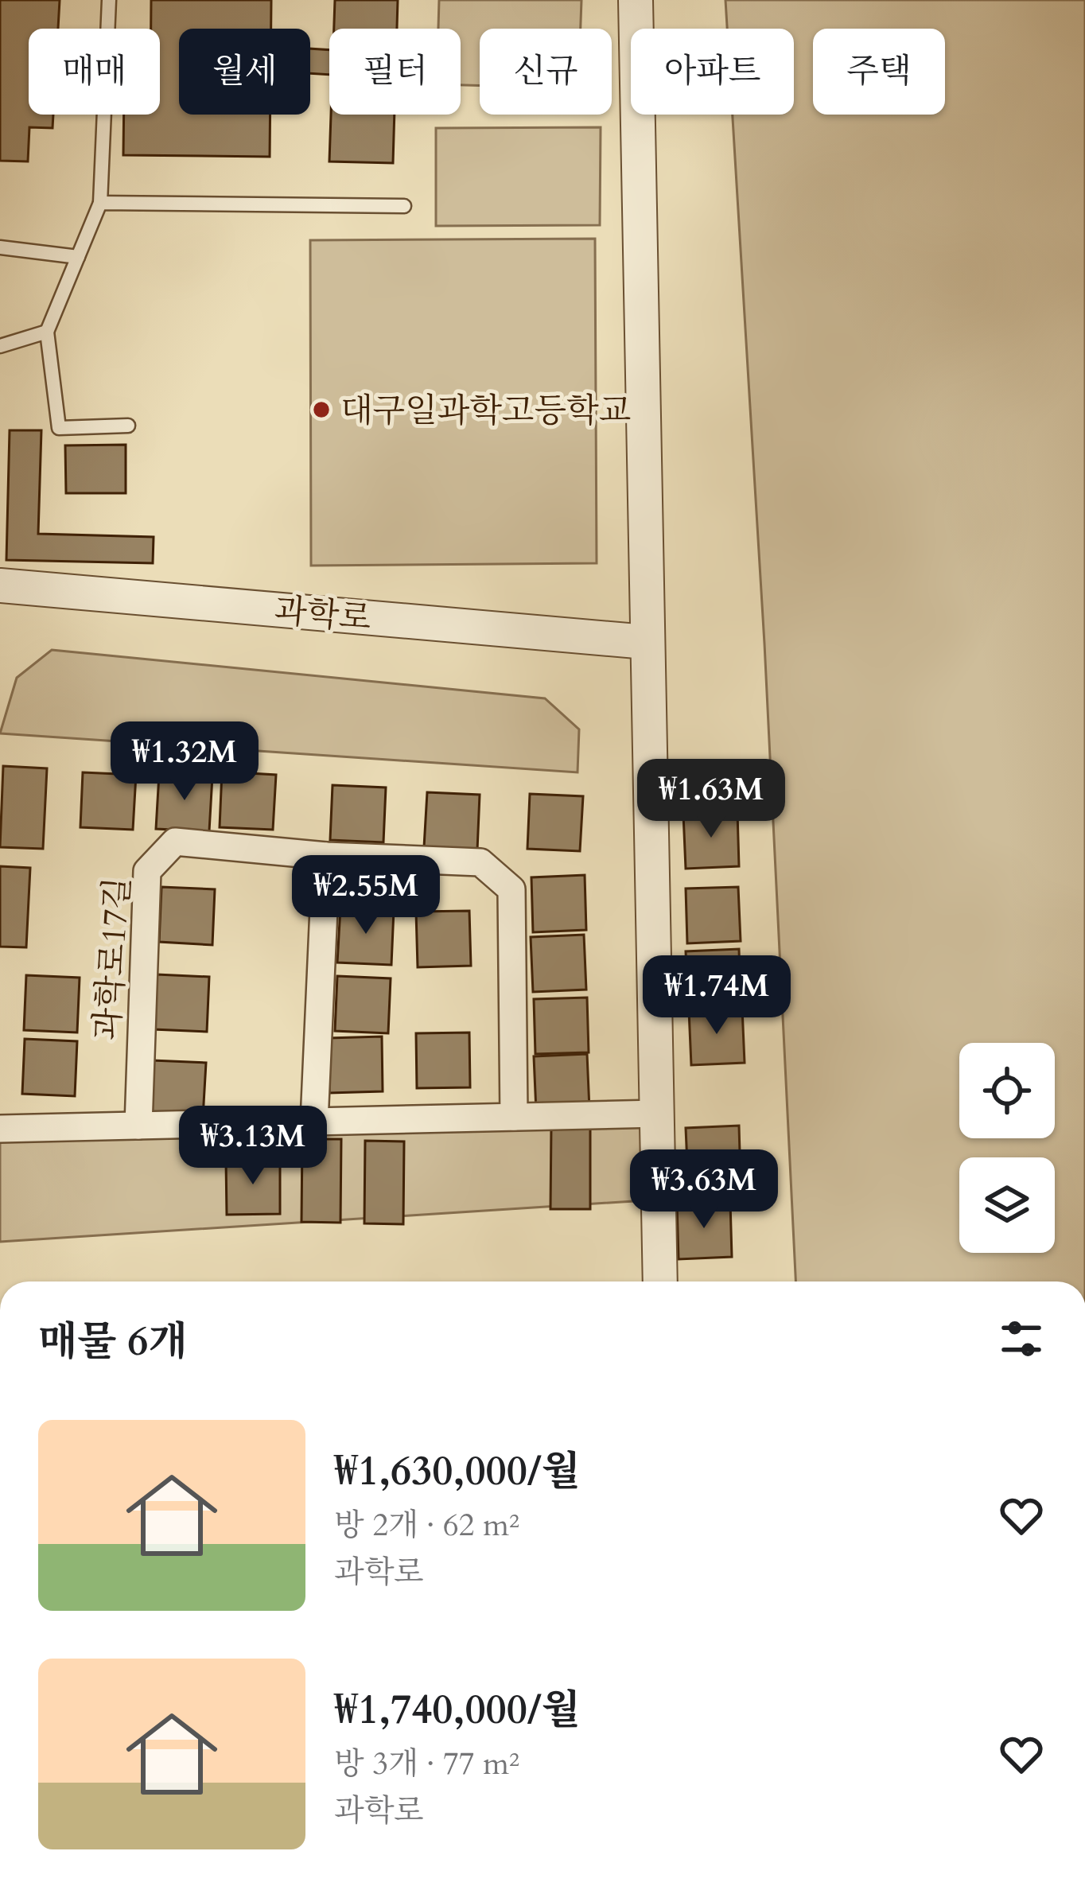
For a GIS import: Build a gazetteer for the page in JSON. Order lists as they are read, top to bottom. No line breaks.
{"streets":{"street":["과학로","과학로17길"]},"places":["대구일과학고등학교"],"page":{"chip":["매매","월세","필터","신규","아파트","주택"],"price":["₩1.32M","₩1.63M","₩2.55M","₩1.74M","₩3.13M","₩3.63M"],"heading":"매물 6개","list":[{"name":"₩1,630,000/월","note":"방 2개 · 62 m² · 과학로"},{"name":"₩1,740,000/월","note":"방 3개 · 77 m² · 과학로"}]}}
